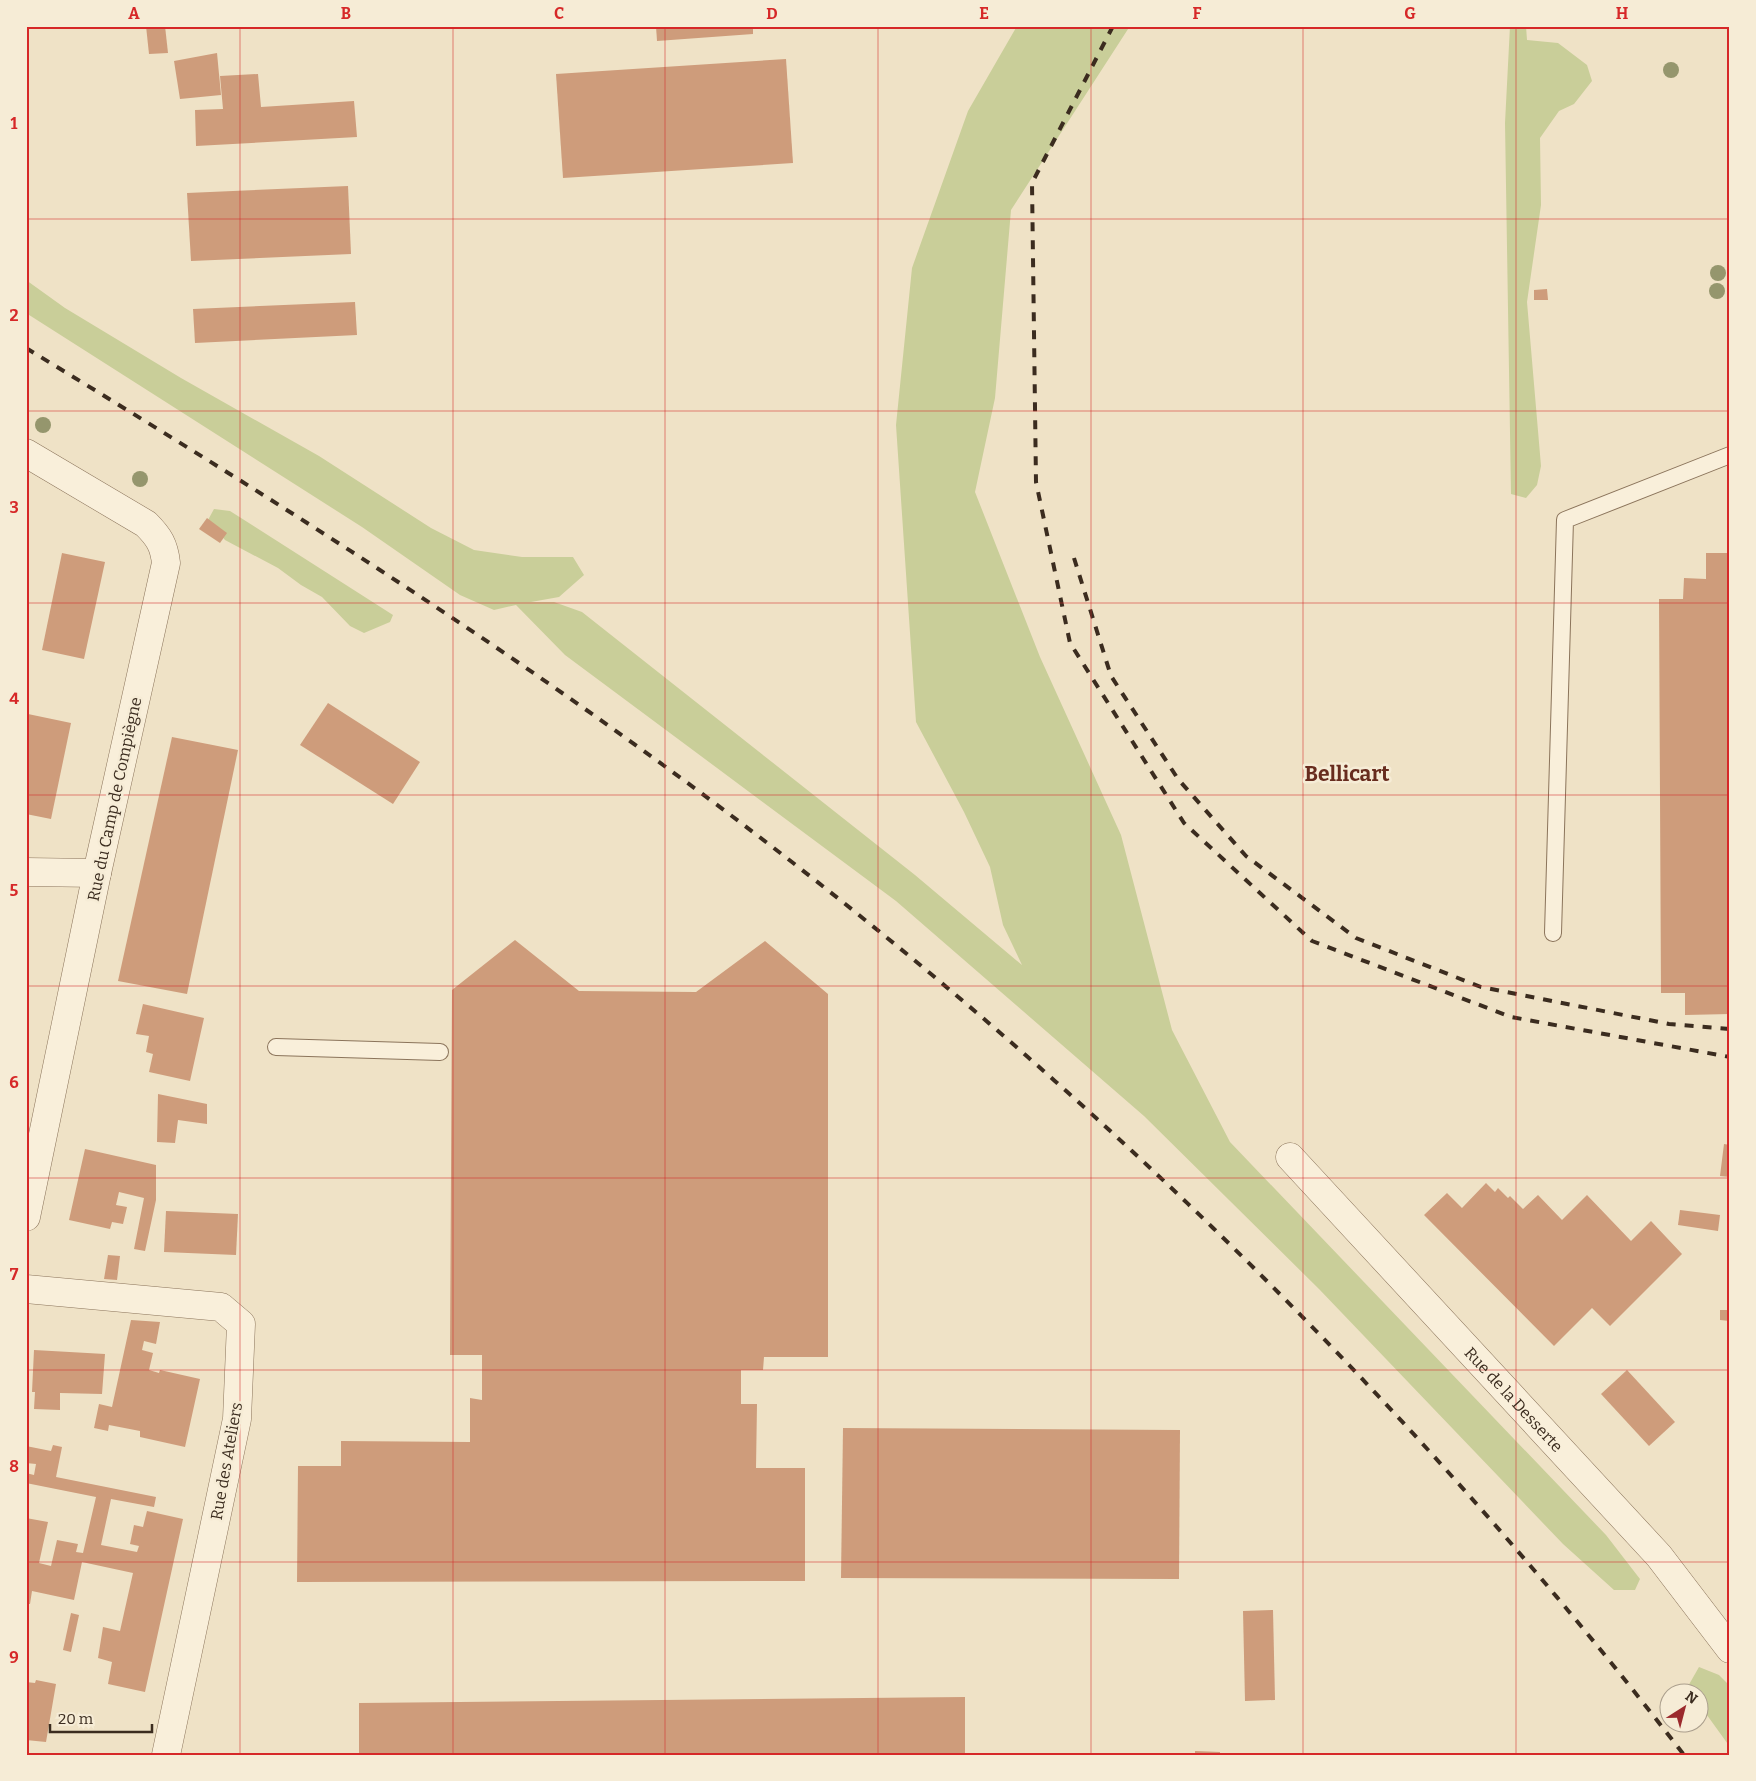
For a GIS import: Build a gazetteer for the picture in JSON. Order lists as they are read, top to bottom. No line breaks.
{"streets":{"street":["Rue du Camp de Compiègne","Rue de la Desserte","Rue des Ateliers"]},"districts":["Bellicart"],"scale_bar":"20 m","north":"top right","grid":{"columns":["A","B","C","D","E","F","G","H"],"rows":["1","2","3","4","5","6","7","8","9"]}}
